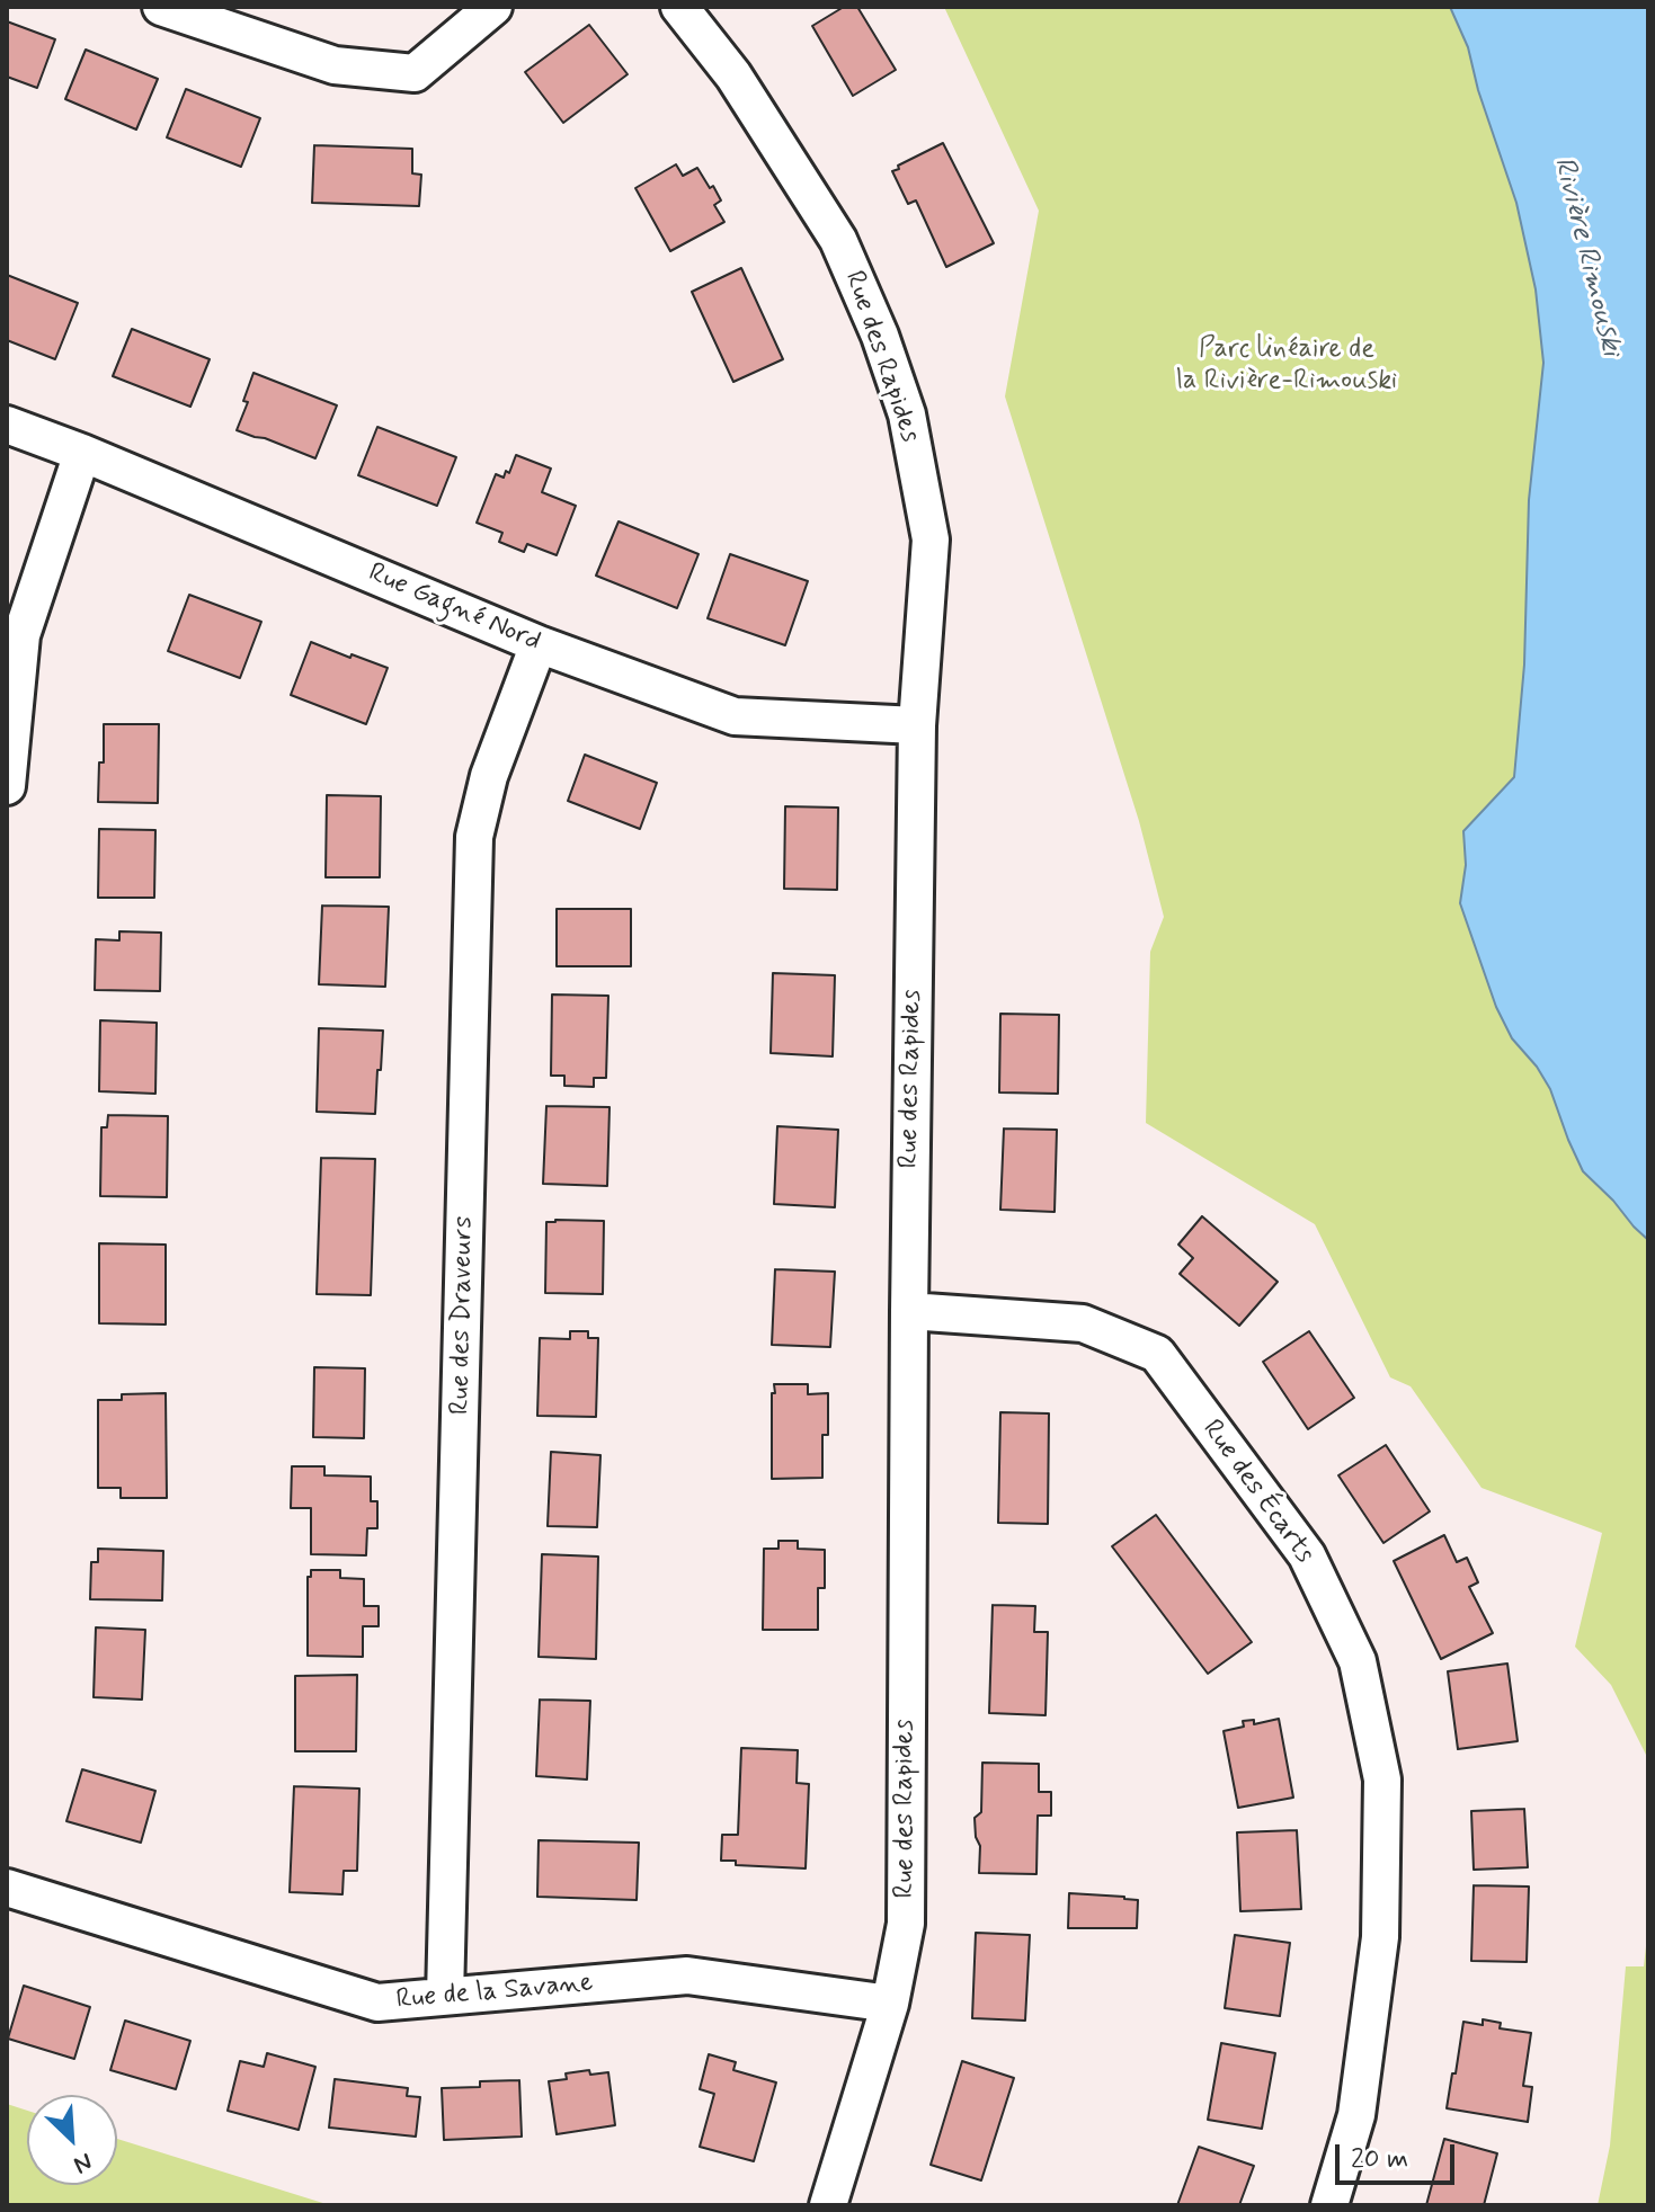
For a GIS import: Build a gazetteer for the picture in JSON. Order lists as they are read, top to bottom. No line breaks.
{"streets":{"street":["Rue des Rapides","Rue Gagné Nord","Rue des Draveurs","Rue des Écarts","Rue de la Savane"]},"crossings":[["Rue des Rapides","Rue Gagné Nord"],["Rue des Rapides","Rue des Écarts"],["Rue des Rapides","Rue de la Savane"],["Rue Gagné Nord","Rue des Draveurs"],["Rue des Draveurs","Rue de la Savane"]],"water":["Rivière Rimouski"],"parks":["Parc linéaire de la Rivière-Rimouski"],"scale_bar":"20 m","north":"bottom right"}
